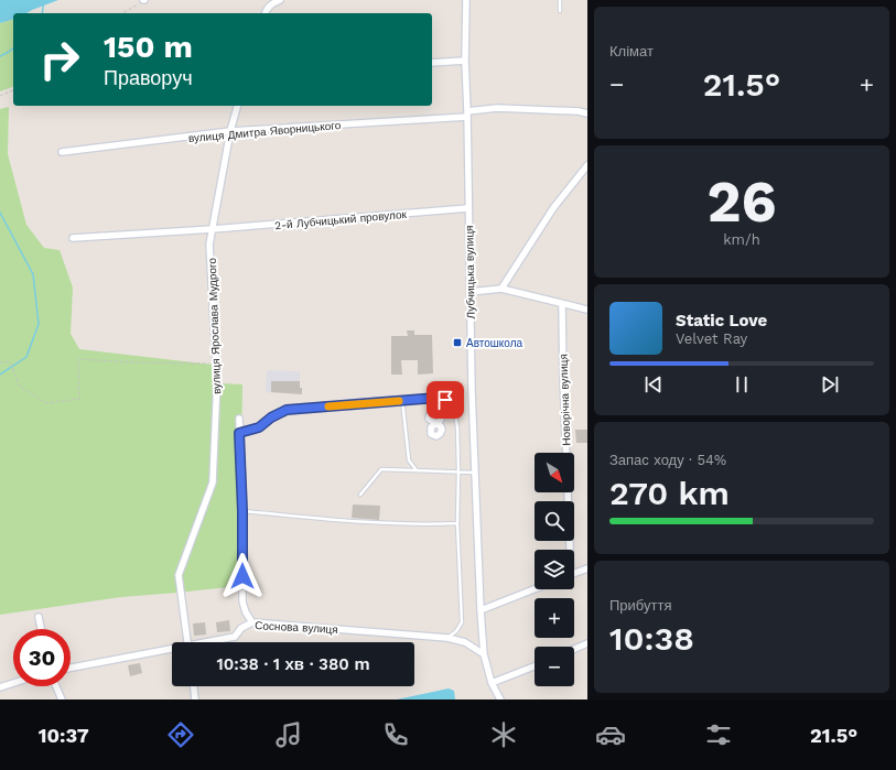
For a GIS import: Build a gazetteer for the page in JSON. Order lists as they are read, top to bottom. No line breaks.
{"streets":{"street":["вулиця Дмитра Яворницького","2-й Лубчицький провулок","Лубчицька вулиця","вулиця Ярослава Мудрого","Новорічна вулиця","Соснова вулиця"]},"crossings":[["вулиця Дмитра Яворницького","Лубчицька вулиця"],["вулиця Дмитра Яворницького","вулиця Ярослава Мудрого"],["2-й Лубчицький провулок","Лубчицька вулиця"],["2-й Лубчицький провулок","вулиця Ярослава Мудрого"],["Лубчицька вулиця","Соснова вулиця"]],"places":{"transit":["Автошкола"]},"north":"bottom right","page":{"tile":["Клімат",["26","km/h"],["Запас ходу · 54%","270 km"],["Прибуття","10:38"]],"turn":["150 m","Праворуч"],"heat":["−","21.5°","+"],"song":["Static Love","Velvet Ray"],"map_buttons":["+","−"],"limit":"30","trip":"10:38 · 1 хв · 380 m","tabs":["10:37","21.5°"]}}
